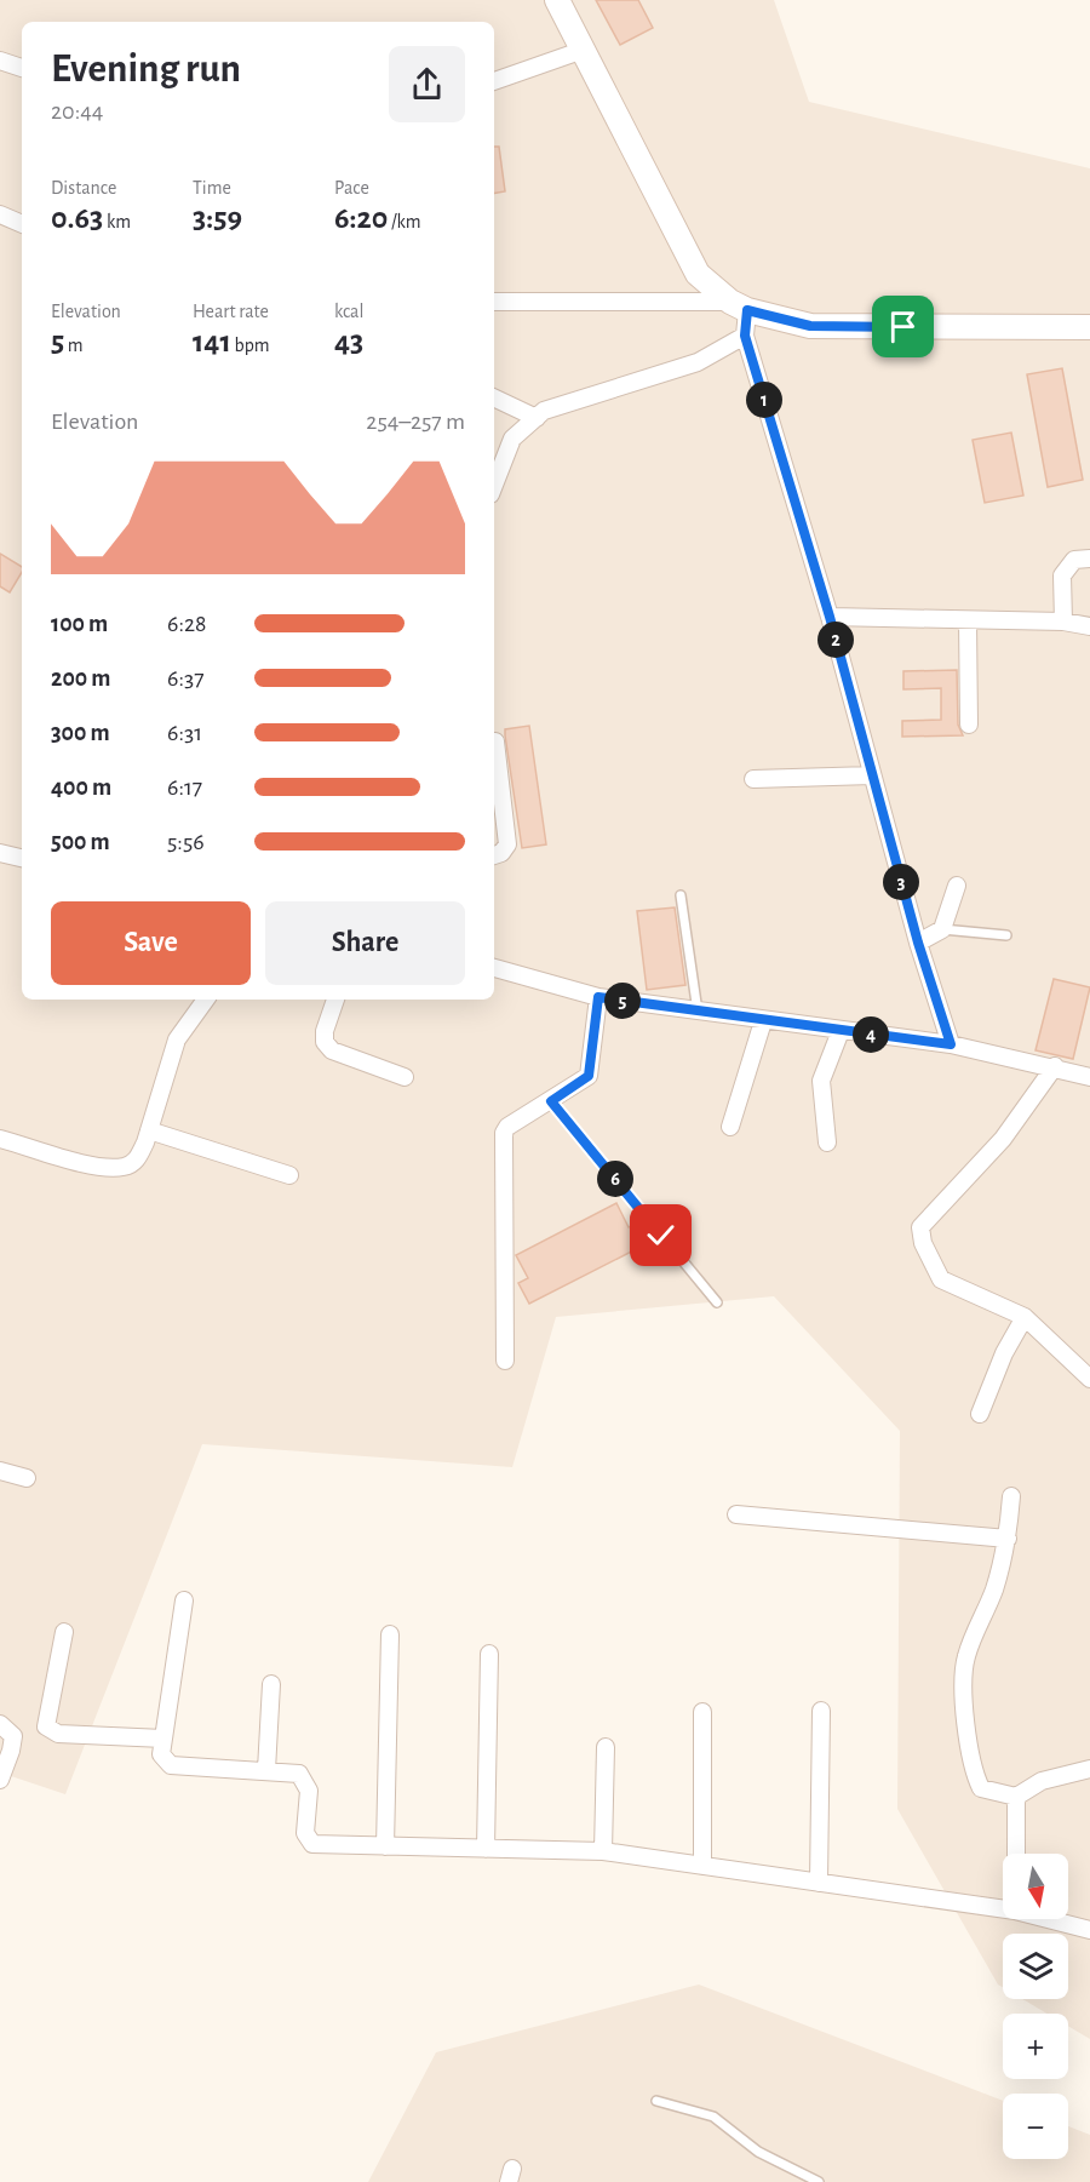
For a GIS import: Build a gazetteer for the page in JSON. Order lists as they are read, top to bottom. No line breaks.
{"north":"bottom","page":{"heading":["Evening run","20:44"],"stats":[["Distance","0.63 km"],["Time","3:59"],["Pace","6:20 /km"],["Elevation","5 m"],["Heart rate","141 bpm"],["kcal","43"]],"pins":["1","2","3","5","4","6"],"chart":["Elevation","254–257 m"],"list":[{"name":"100 m","note":"6:28"},{"name":"200 m","note":"6:37"},{"name":"300 m","note":"6:31"},{"name":"400 m","note":"6:17"},{"name":"500 m","note":"5:56"}],"buttons":["Save","Share"],"map_buttons":["+","−"]}}
